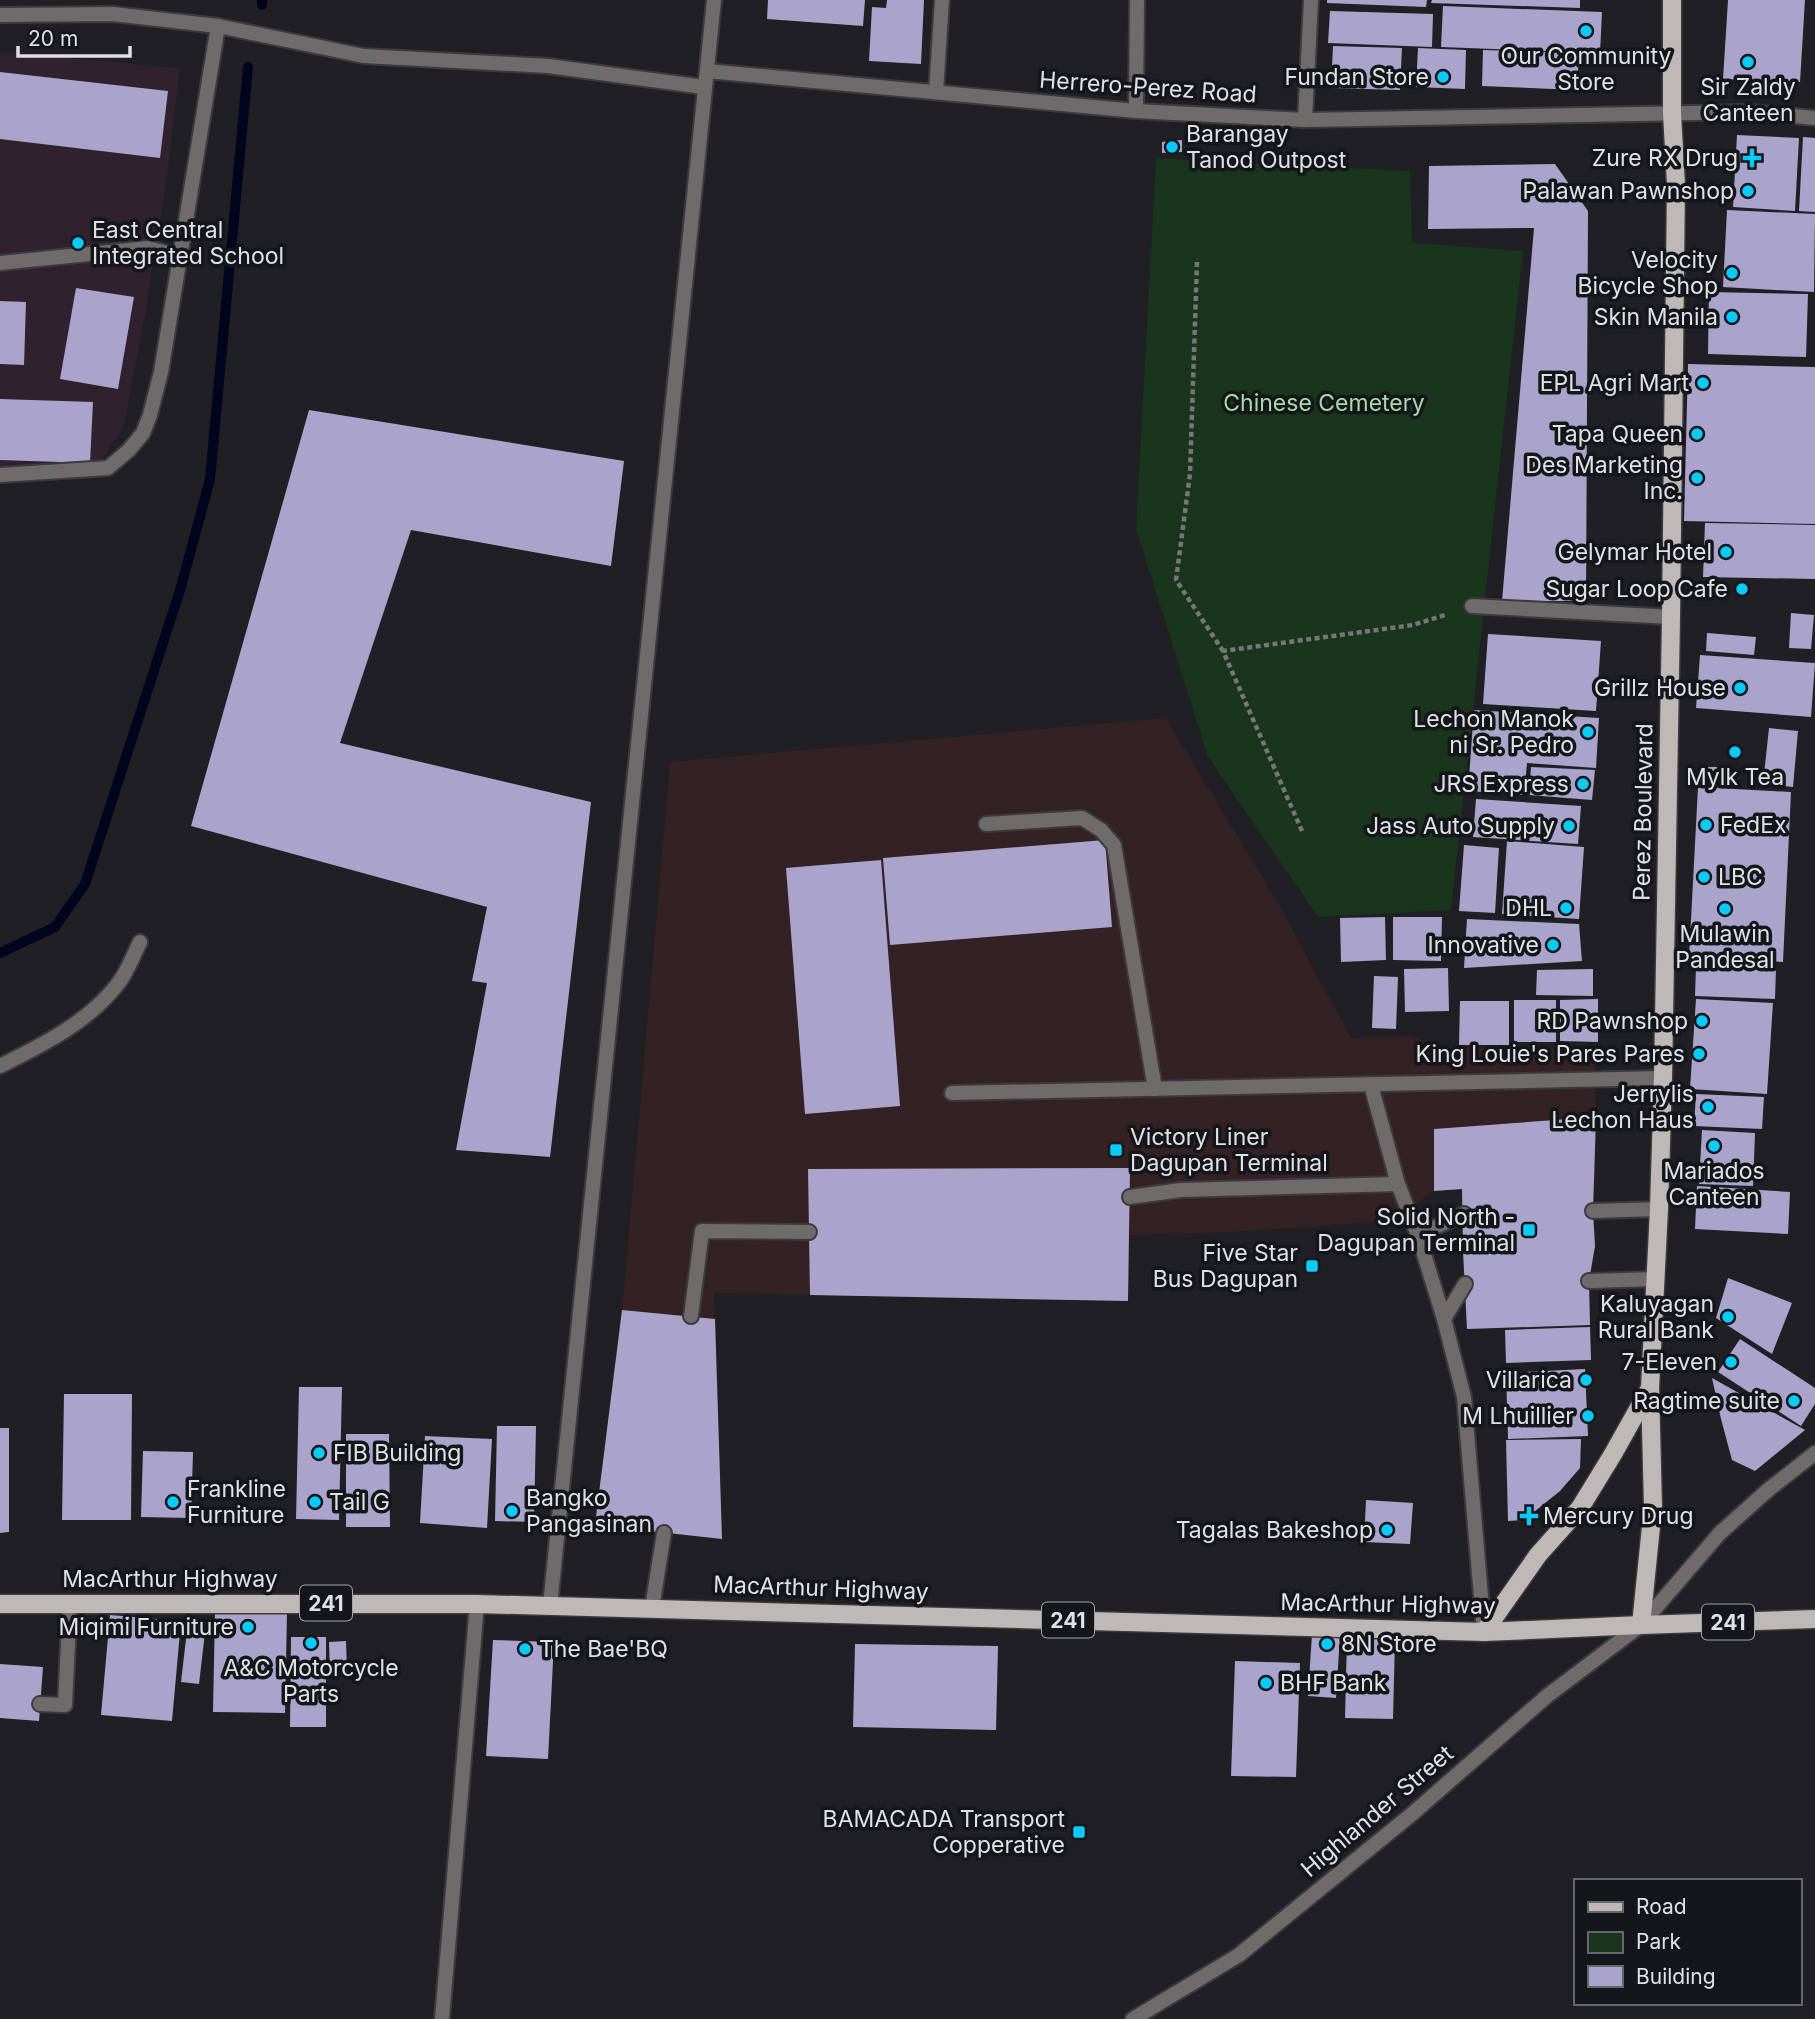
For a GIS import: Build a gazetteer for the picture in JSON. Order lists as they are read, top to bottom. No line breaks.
{"streets":{"main road":["Perez Boulevard","MacArthur Highway","241"],"street":["Herrero-Perez Road","Highlander Street"]},"crossings":[["Herrero-Perez Road","Perez Boulevard"],["Perez Boulevard","MacArthur Highway"],["Perez Boulevard","241"],["Perez Boulevard","Highlander Street"],["MacArthur Highway","241"],["MacArthur Highway","Highlander Street"],["241","Highlander Street"]],"parks":["Chinese Cemetery"],"places":{"other":["Our Community Store","Sir Zaldy Canteen","Fundan Store","Barangay Tanod Outpost","Palawan Pawnshop","East Central Integrated School","Velocity Bicycle Shop","Skin Manila","EPL Agri Mart","Tapa Queen","Des Marketing Inc.","Gelymar Hotel","Sugar Loop Cafe","Grillz House","Lechon Manok ni Sr. Pedro","Mylk Tea","JRS Express","FedEx","Jass Auto Supply","LBC","DHL","Mulawin Pandesal","Innovative","RD Pawnshop","King Louie's Pares Pares","Jerrylis Lechon Haus","Mariados Canteen","Kaluyagan Rural Bank","7-Eleven","Villarica","Ragtime suite","M Lhuillier","FIB Building","Frankline Furniture","Tail G","Bangko Pangasinan","Tagalas Bakeshop","Miqimi Furniture","A&C Motorcycle Parts","8N Store","The Bae'BQ","BHF Bank"],"health":["Zure RX Drug","Mercury Drug"],"transit":["Victory Liner Dagupan Terminal","Solid North - Dagupan Terminal","Five Star Bus Dagupan","BAMACADA Transport Copperative"]},"legend":["Road","Park","Building"],"scale_bar":"20 m"}
